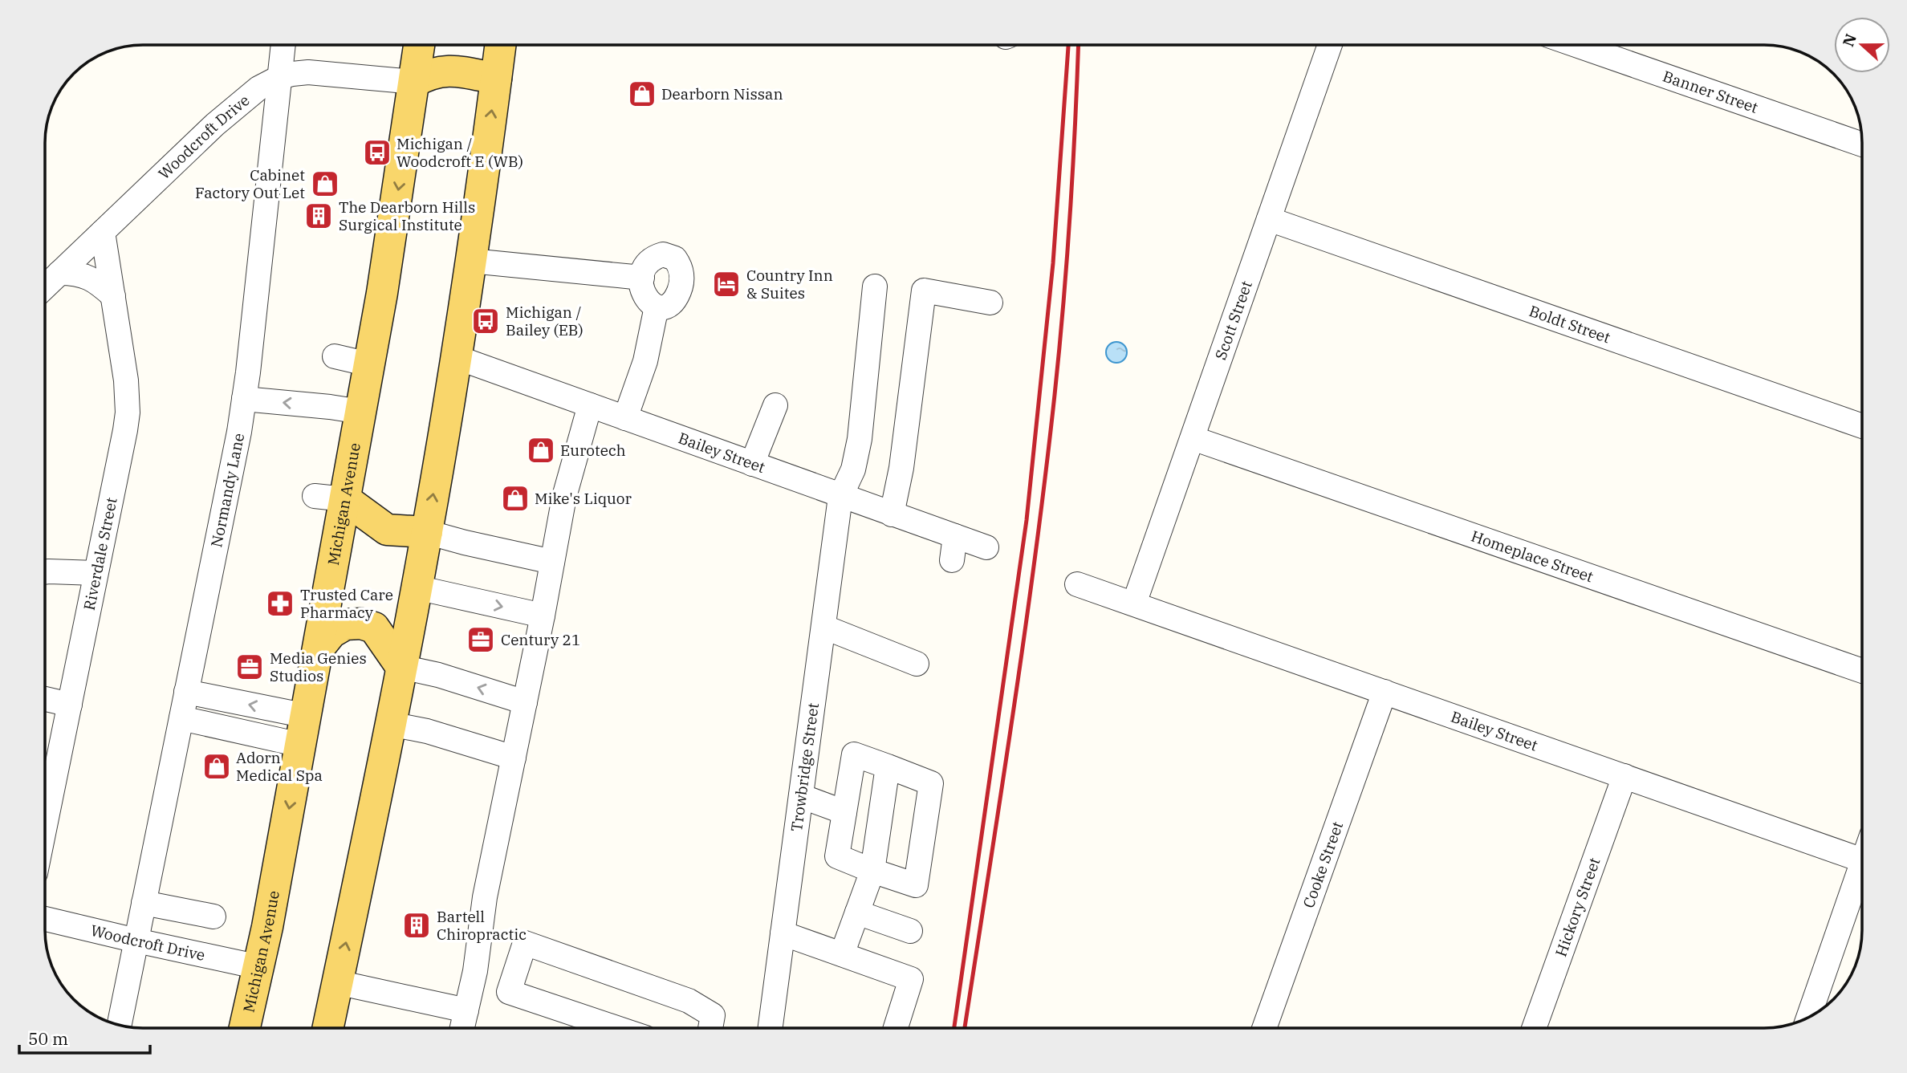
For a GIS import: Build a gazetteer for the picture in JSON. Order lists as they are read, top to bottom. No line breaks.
{"streets":{"main road":["Michigan Avenue"],"street":["Banner Street","Woodcroft Drive","Scott Street","Boldt Street","Bailey Street","Normandy Lane","Riverdale Street","Homeplace Street","Trowbridge Street","Cooke Street","Hickory Street"]},"crossings":[["Woodcroft Drive","Normandy Lane"],["Woodcroft Drive","Michigan Avenue"],["Woodcroft Drive","Riverdale Street"],["Scott Street","Boldt Street"],["Scott Street","Bailey Street"],["Scott Street","Homeplace Street"],["Bailey Street","Trowbridge Street"],["Bailey Street","Cooke Street"],["Bailey Street","Hickory Street"]],"places":{"shop":["Dearborn Nissan","Cabinet Factory Out Let","Eurotech","Mike's Liquor","Adorn Medical Spa"],"bus stop":["Michigan / Woodcroft E (WB)","Michigan / Bailey (EB)"],"building":["The Dearborn Hills Surgical Institute","Bartell Chiropractic"],"hotel":["Country Inn & Suites"],"pharmacy":["Trusted Care Pharmacy"],"office":["Century 21","Media Genies Studios"]},"scale_bar":"50 m","north":"left"}
